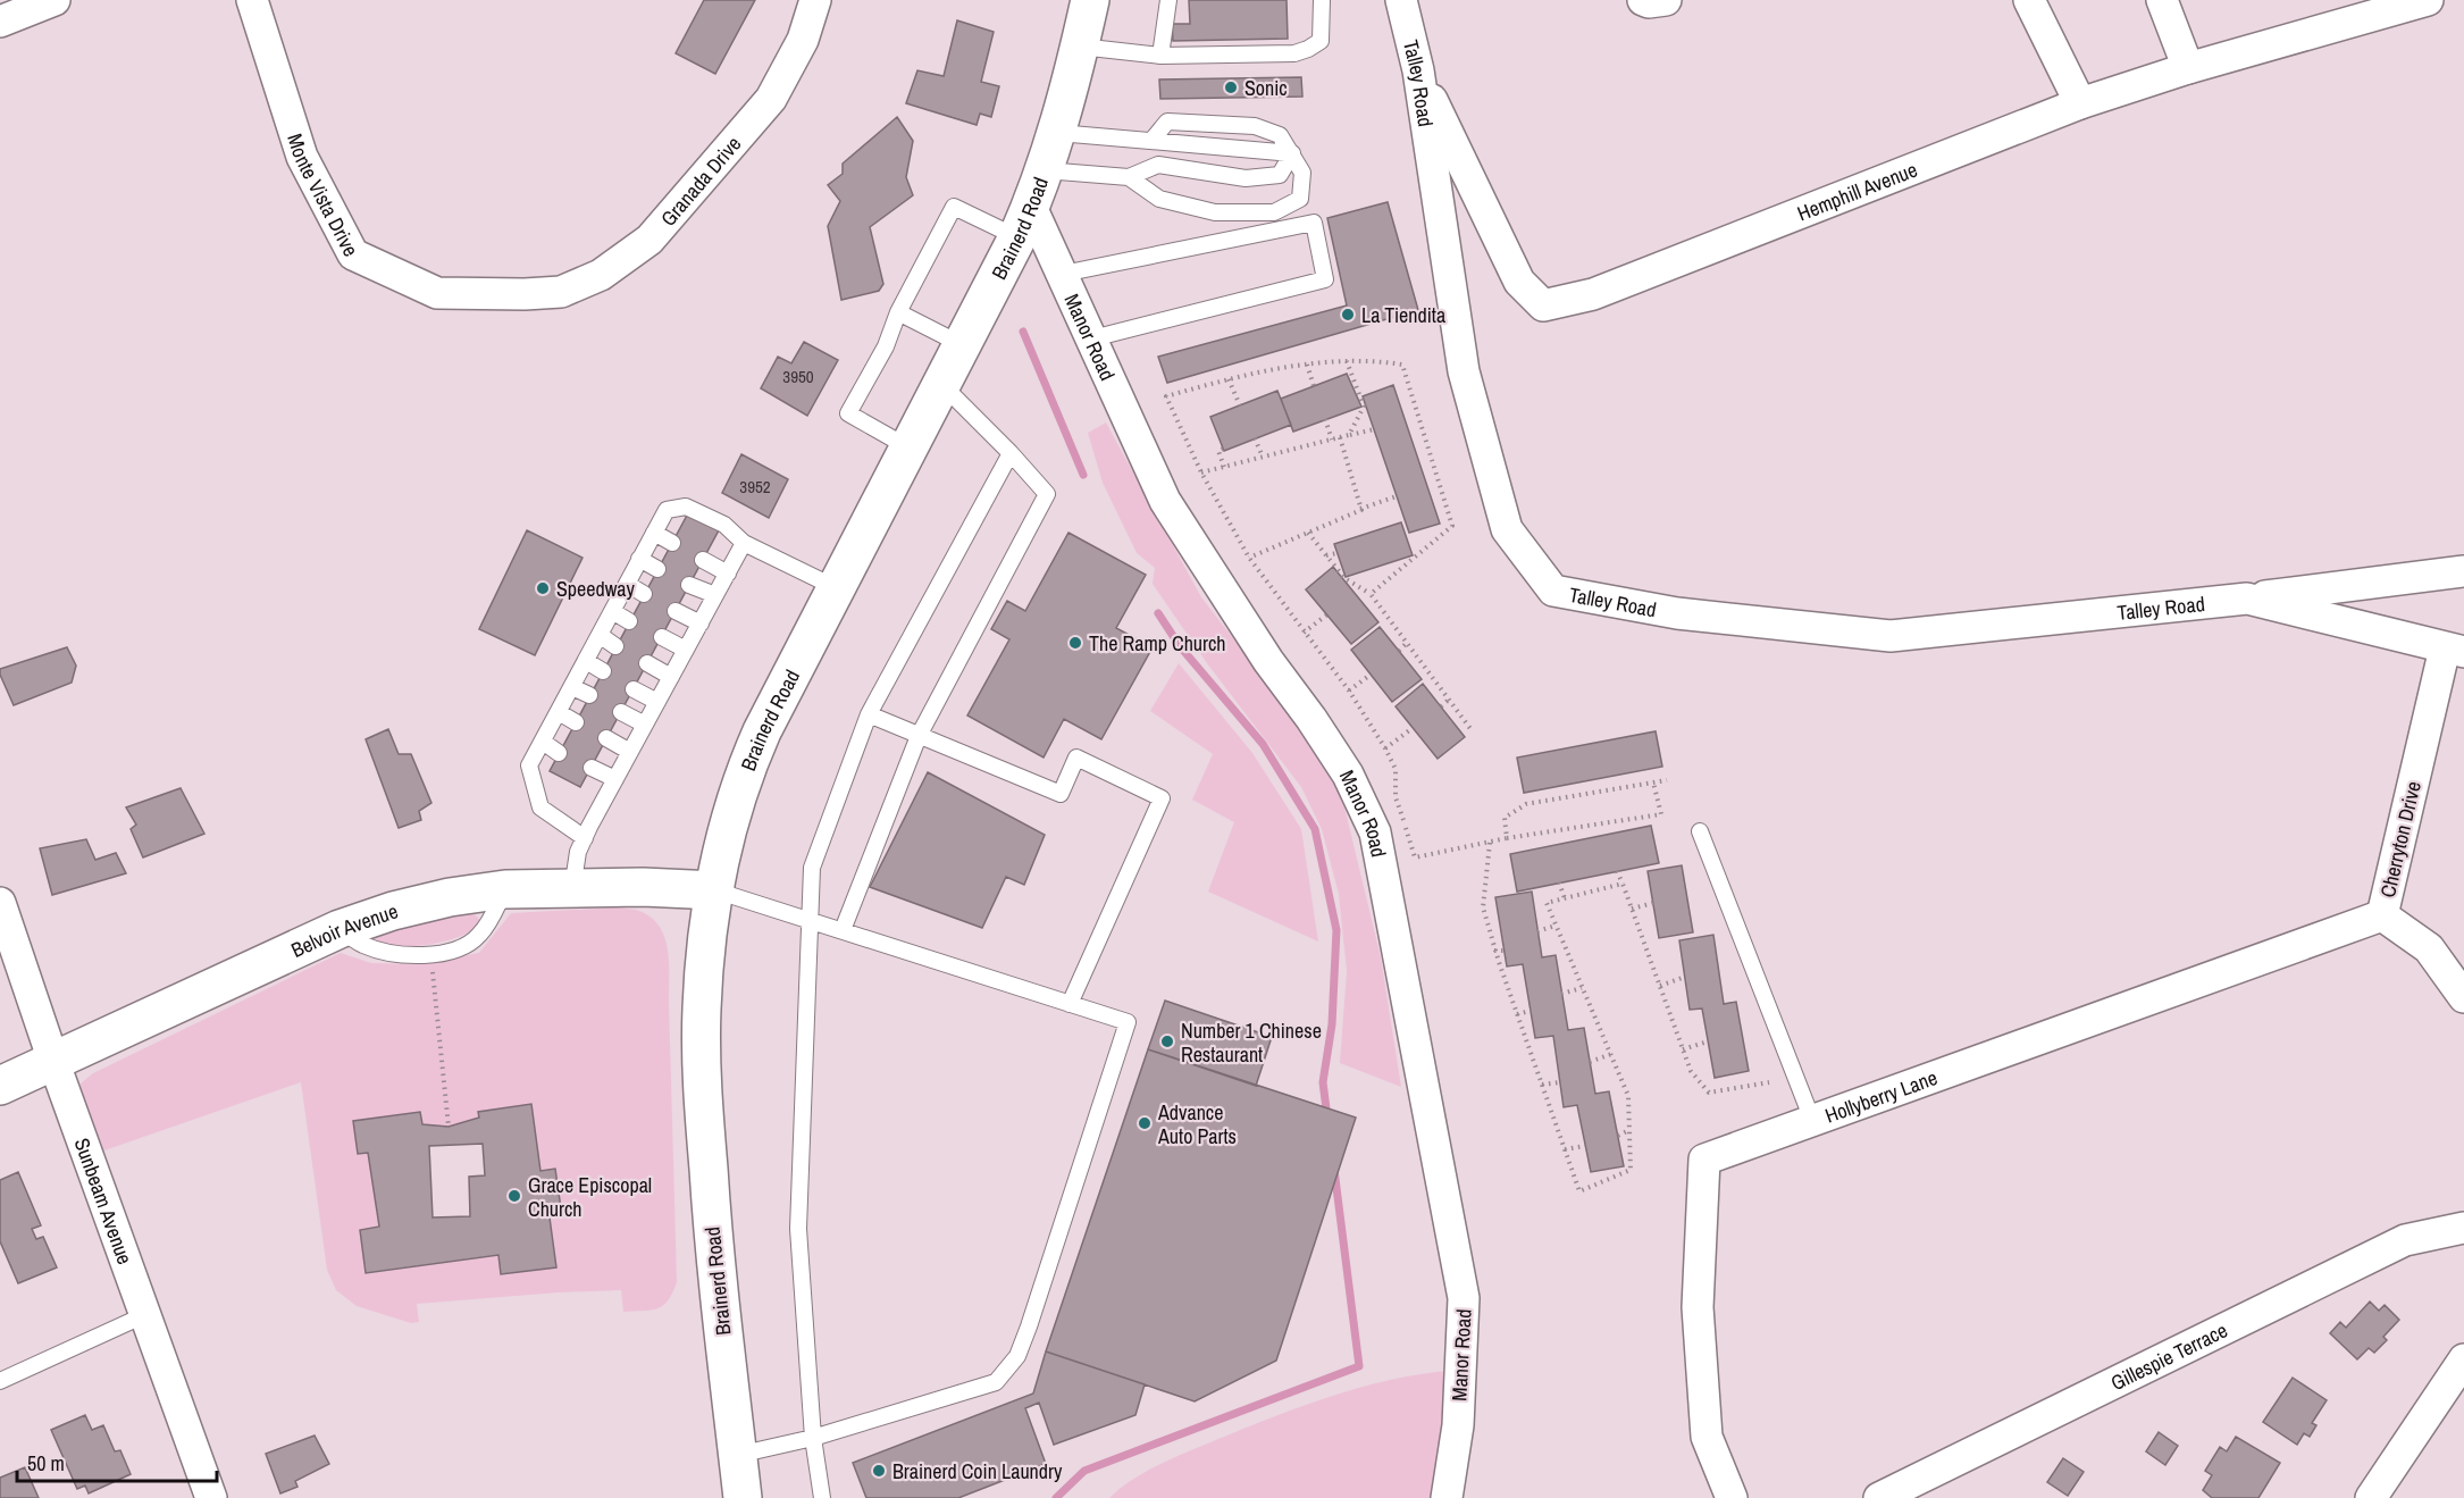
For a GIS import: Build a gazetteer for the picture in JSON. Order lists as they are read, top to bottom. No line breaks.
{"streets":{"main road":["Brainerd Road","Belvoir Avenue"],"street":["Talley Road","Granada Drive","Monte Vista Drive","Hemphill Avenue","Manor Road","Cherryton Drive","Hollyberry Lane","Sunbeam Avenue","Gillespie Terrace"]},"crossings":[["Talley Road","Hemphill Avenue"],["Talley Road","Cherryton Drive"],["Granada Drive","Monte Vista Drive"],["Brainerd Road","Manor Road"],["Brainerd Road","Belvoir Avenue"],["Cherryton Drive","Hollyberry Lane"],["Belvoir Avenue","Sunbeam Avenue"]],"places":["Sonic","La Tiendita","Speedway","The Ramp Church","Number 1 Chinese Restaurant","Advance Auto Parts","Grace Episcopal Church","Brainerd Coin Laundry"],"house_numbers":["3950","3952"],"scale_bar":"50 m"}
